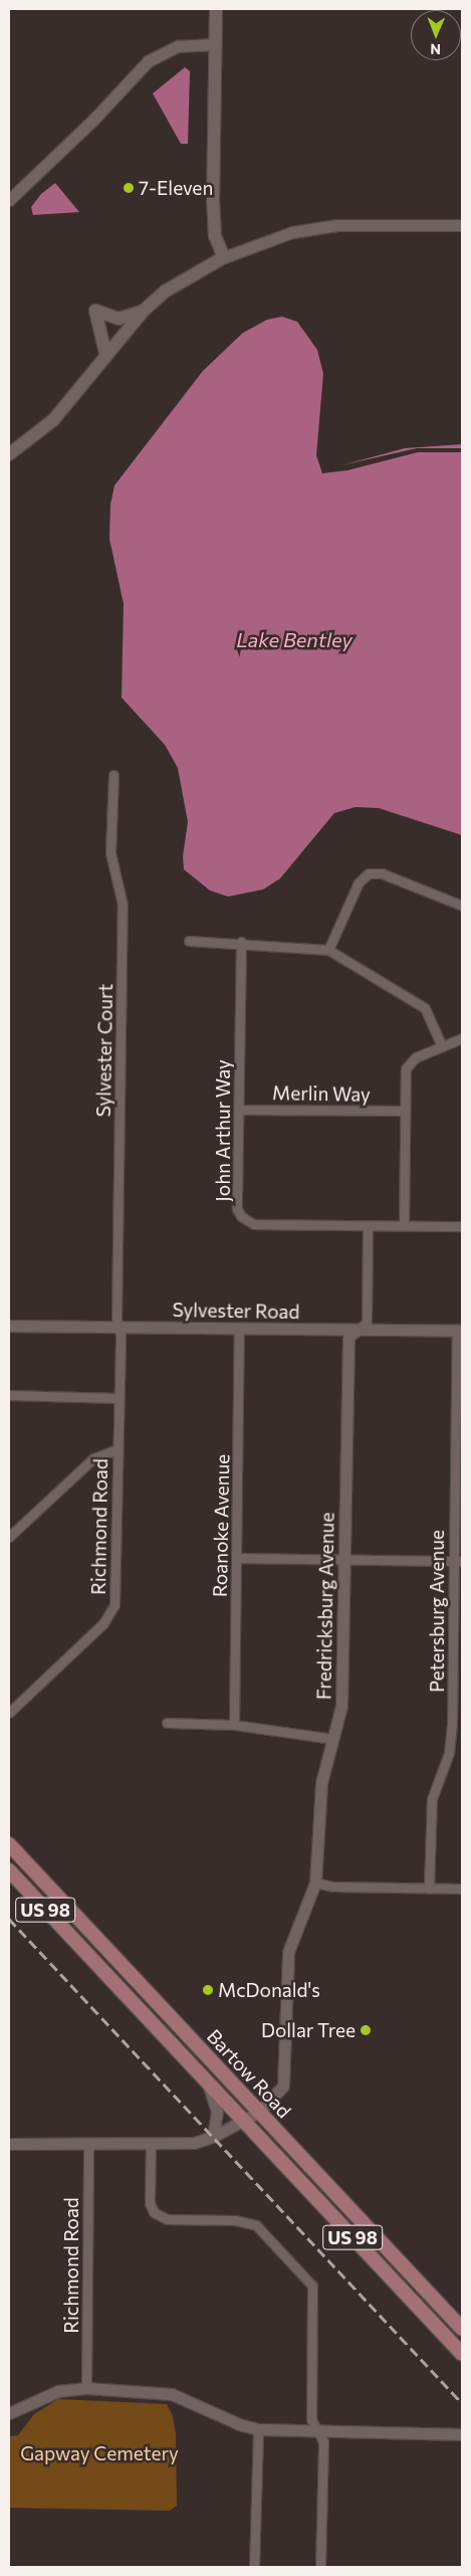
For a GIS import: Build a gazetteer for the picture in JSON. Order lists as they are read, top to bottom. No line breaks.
{"streets":{"main road":["US 98","Bartow Road"],"street":["Sylvester Court","Merlin Way","John Arthur Way","Sylvester Road","Roanoke Avenue","Richmond Road","Fredricksburg Avenue","Petersburg Avenue"]},"crossings":[["Sylvester Court","Sylvester Road"],["Sylvester Court","Richmond Road"],["Merlin Way","John Arthur Way"],["Sylvester Road","Roanoke Avenue"],["Sylvester Road","Richmond Road"],["Sylvester Road","Fredricksburg Avenue"],["Sylvester Road","Petersburg Avenue"],["Richmond Road","Fredricksburg Avenue"],["Fredricksburg Avenue","Bartow Road"]],"water":["Lake Bentley"],"parks":["Gapway Cemetery"],"places":["7-Eleven","McDonald's","Dollar Tree"],"north":"bottom"}
